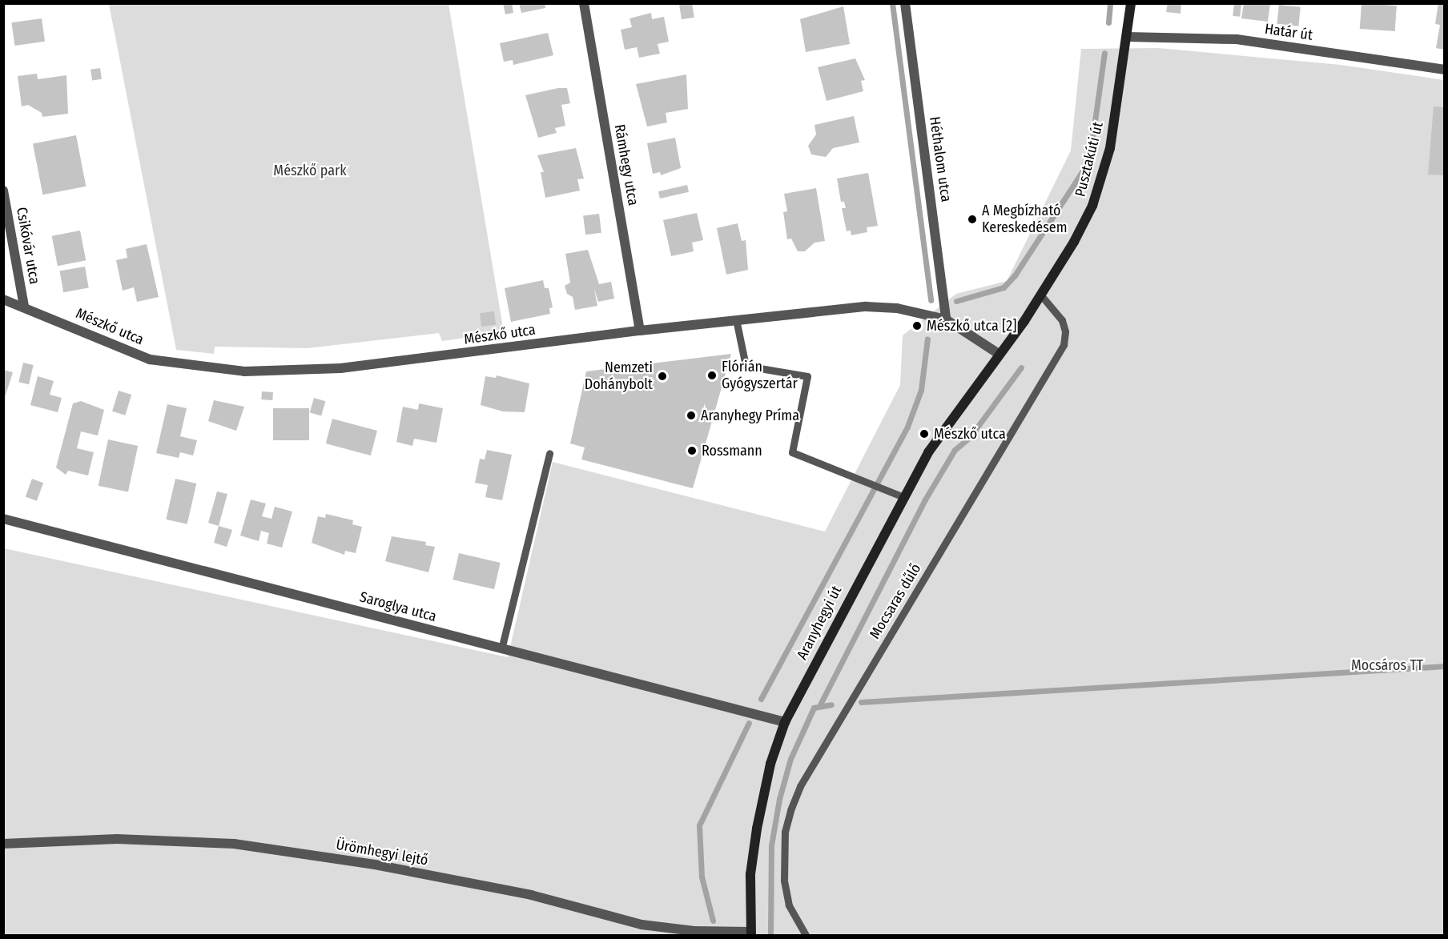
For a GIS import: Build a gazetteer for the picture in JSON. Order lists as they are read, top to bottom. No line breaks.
{"streets":{"street":["Határ út","Héthalom utca","Pusztakúti út","Rámhegy utca","Csikóvár utca","Mészkő utca","Saroglya utca","Aranyhegyi út","Ürömhegyi lejtő"],"lane":["Mocsaras dűlő"]},"crossings":[["Határ út","Pusztakúti út"],["Héthalom utca","Mészkő utca"],["Pusztakúti út","Mészkő utca"],["Pusztakúti út","Mocsaras dűlő"],["Pusztakúti út","Aranyhegyi út"],["Rámhegy utca","Mészkő utca"],["Csikóvár utca","Mészkő utca"],["Mészkő utca","Aranyhegyi út"],["Saroglya utca","Aranyhegyi út"],["Aranyhegyi út","Ürömhegyi lejtő"]],"parks":["Mészkő park","Mocsáros TT"],"places":["A Megbízható Kereskedésem","Mészkő utca [2]","Flórián Gyógyszertár","Nemzeti Dohánybolt","Aranyhegy Príma","Mészkő utca","Rossmann"]}
